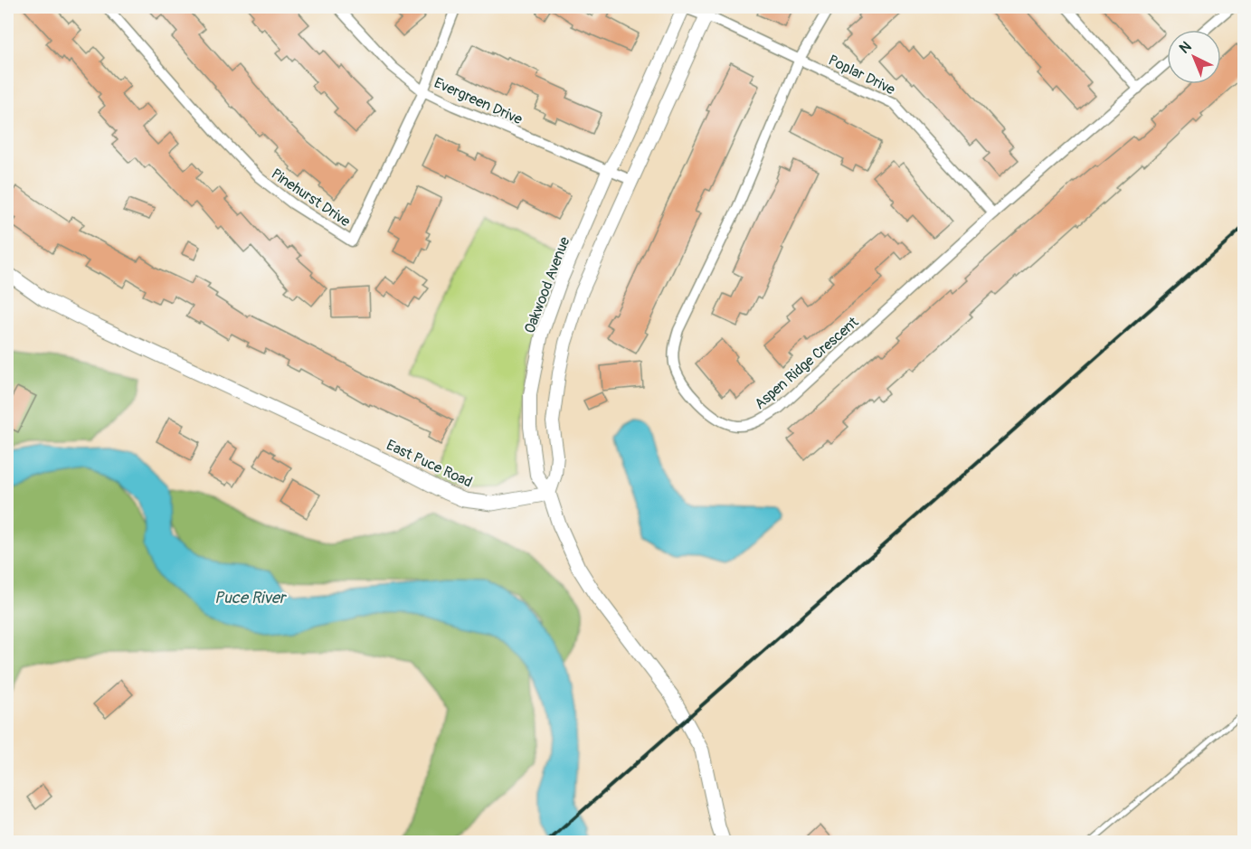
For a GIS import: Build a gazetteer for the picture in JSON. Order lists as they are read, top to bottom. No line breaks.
{"streets":{"main road":["East Puce Road"],"street":["Poplar Drive","Evergreen Drive","Pinehurst Drive","Oakwood Avenue","Aspen Ridge Crescent"]},"crossings":[["Poplar Drive","Oakwood Avenue"],["Poplar Drive","Aspen Ridge Crescent"],["Evergreen Drive","Pinehurst Drive"],["Evergreen Drive","Oakwood Avenue"],["Oakwood Avenue","East Puce Road"]],"water":["Puce River"],"north":"top left"}
